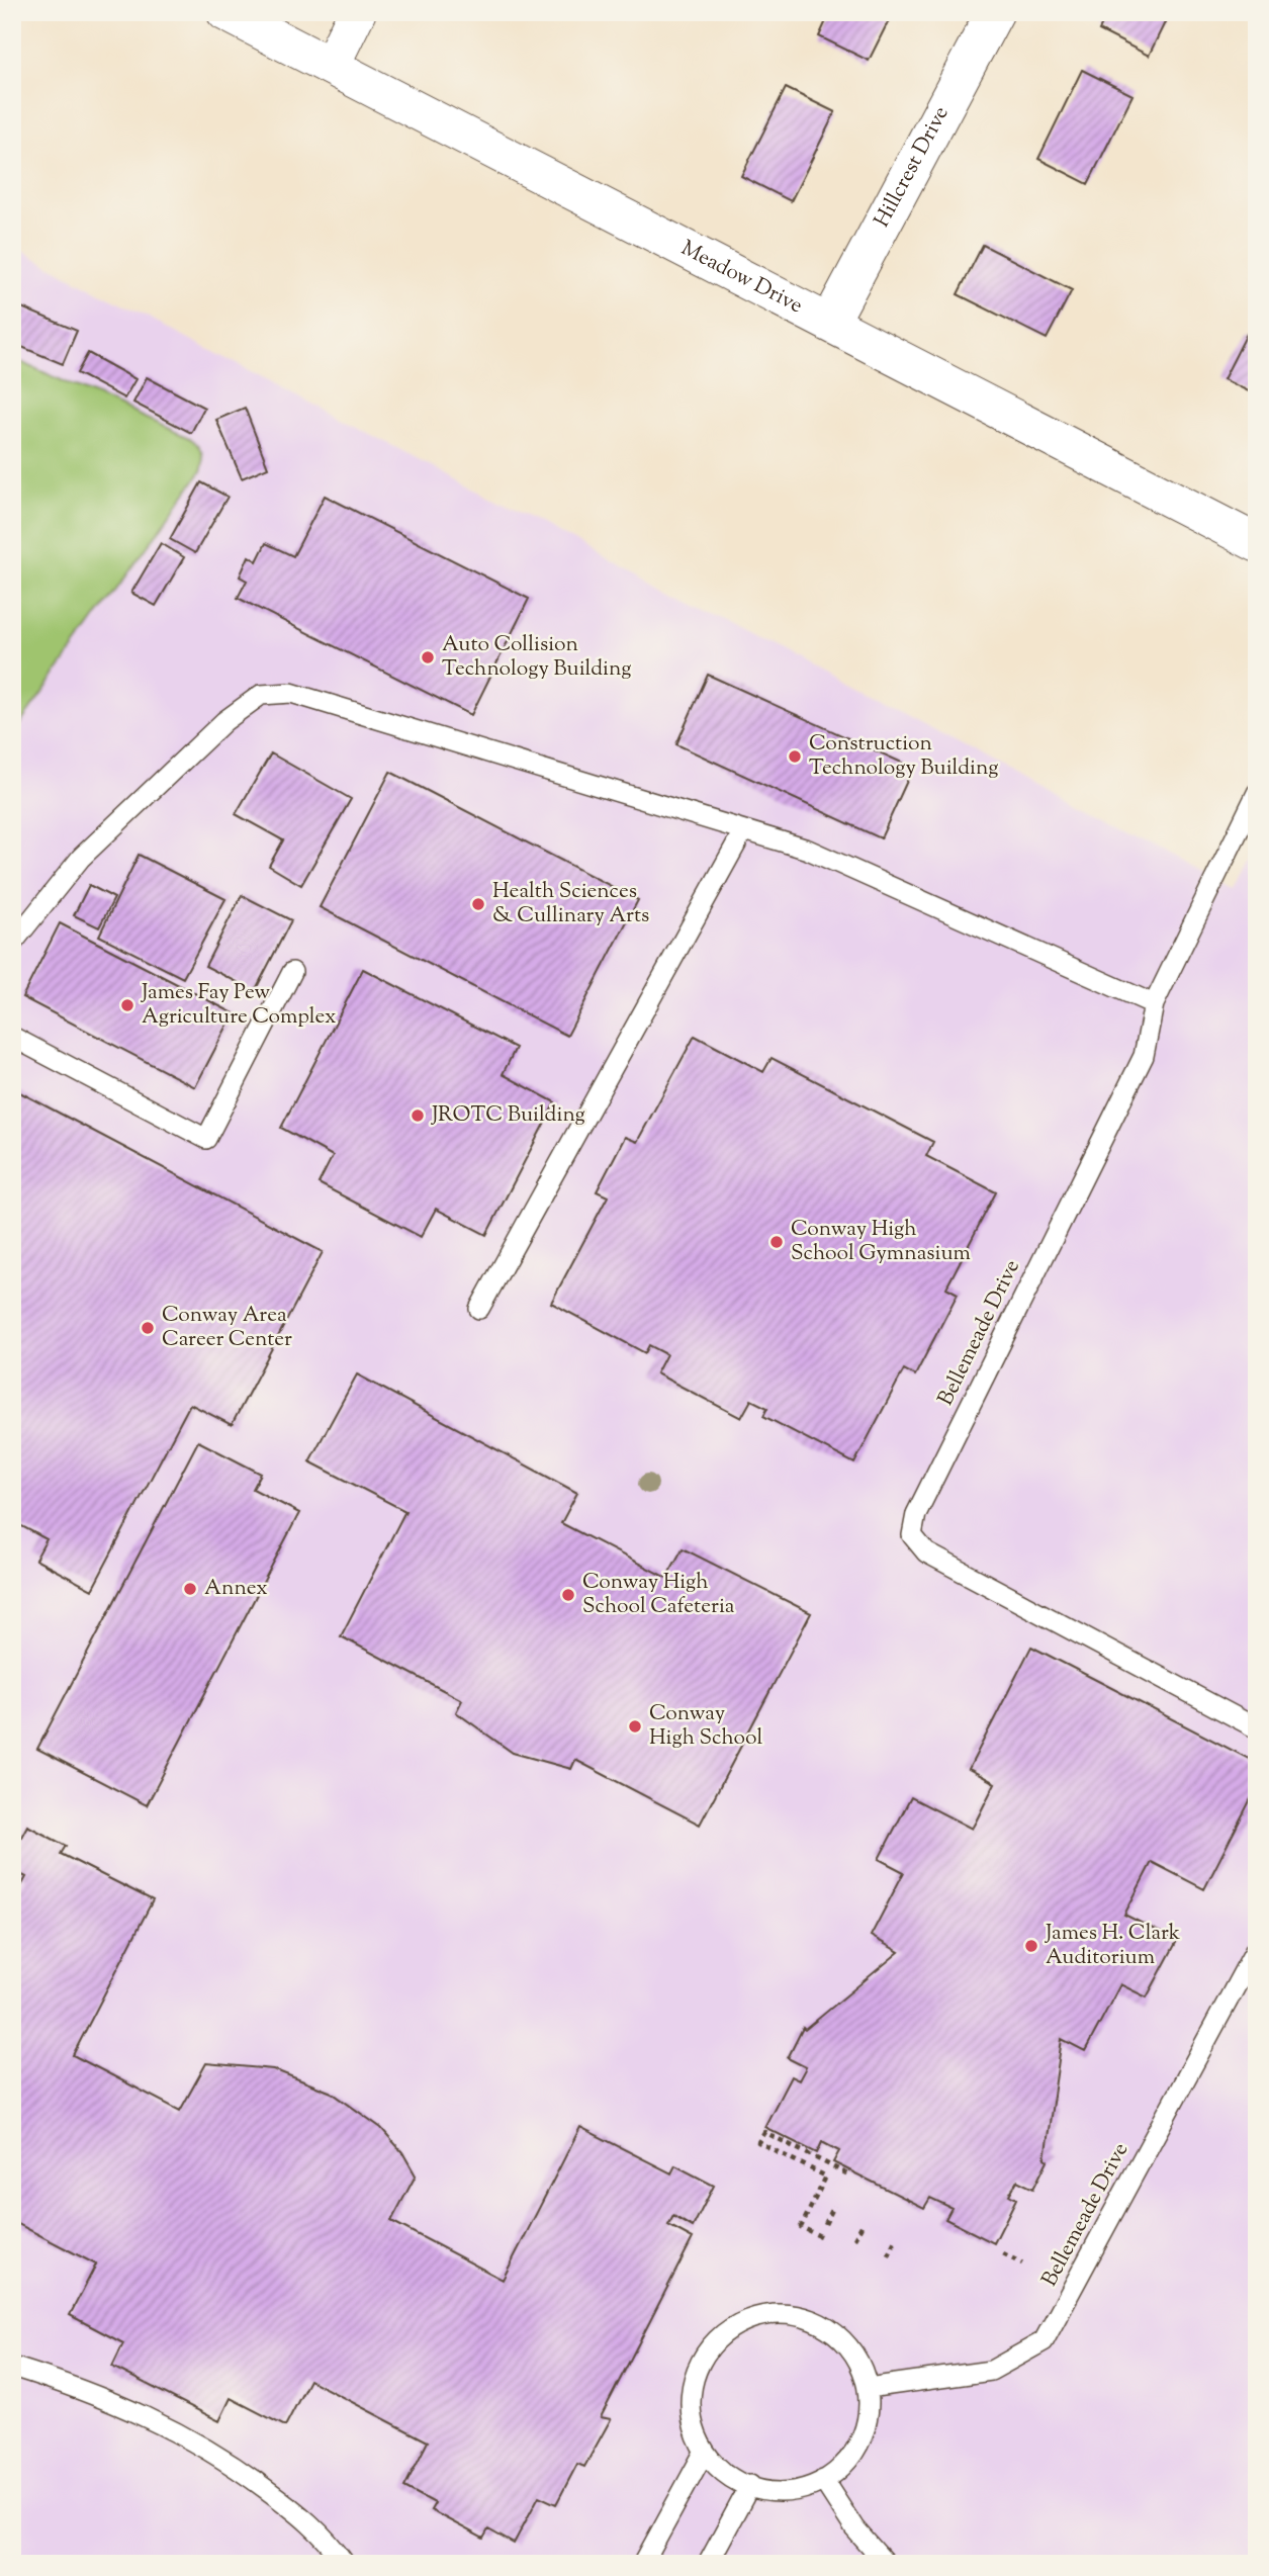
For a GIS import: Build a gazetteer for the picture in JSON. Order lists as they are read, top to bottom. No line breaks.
{"streets":{"street":["Hillcrest Drive","Meadow Drive"],"lane":["Bellemeade Drive"]},"crossings":[["Hillcrest Drive","Meadow Drive"]],"places":["Auto Collision Technology Building","Construction Technology Building","Health Sciences & Cullinary Arts","James Fay Pew Agriculture Complex","JROTC Building","Conway High School Gymnasium","Conway Area Career Center","Annex","Conway High School Cafeteria","Conway High School","James H. Clark Auditorium"]}
